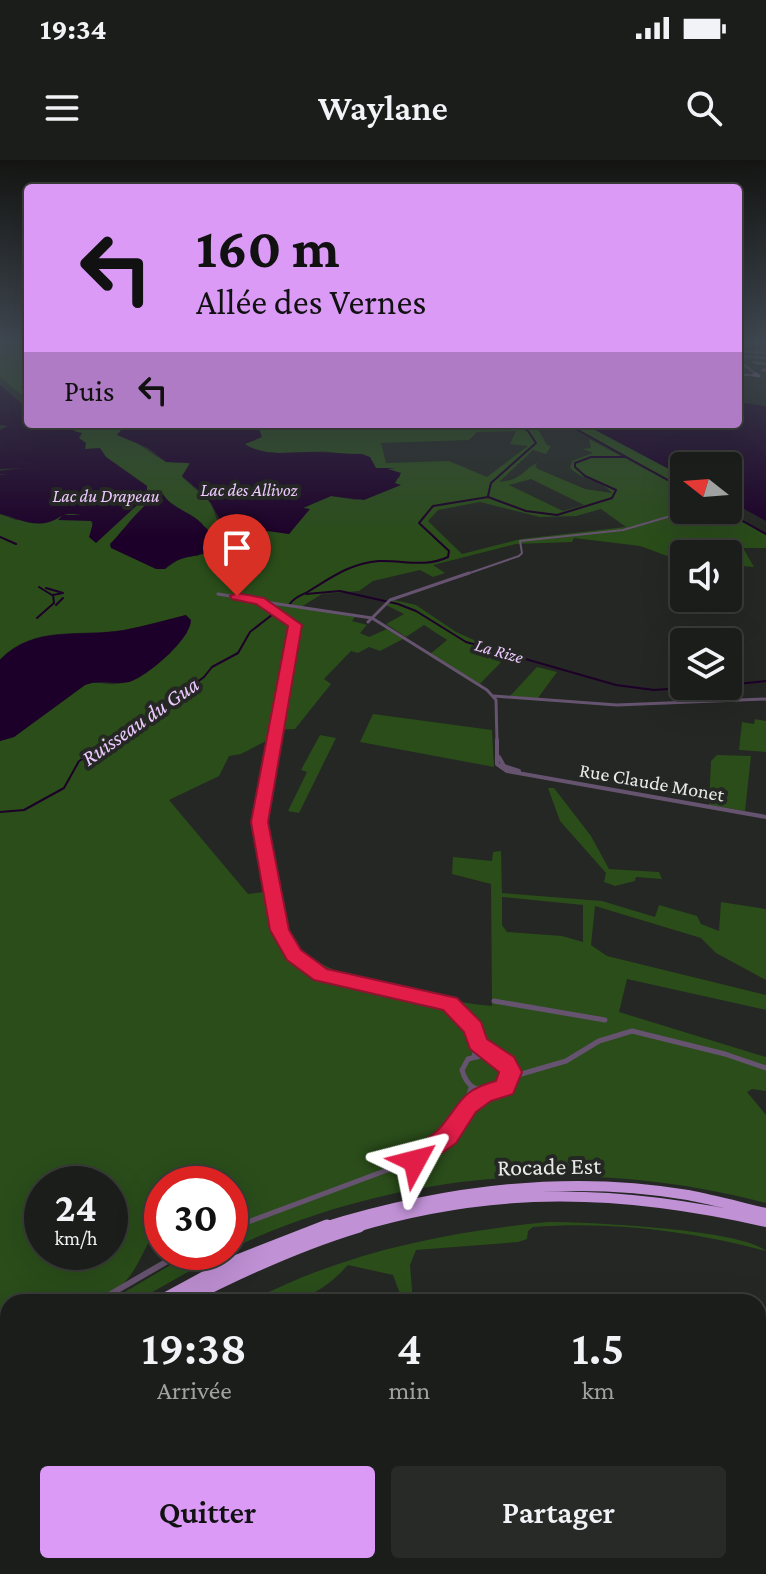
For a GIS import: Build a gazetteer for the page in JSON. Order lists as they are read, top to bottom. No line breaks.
{"streets":{"highway":["Rocade Est"],"street":["Rue Claude Monet"]},"water":["Lac des Allivoz","Lac du Drapeau","La Rize","Ruisseau du Gua"],"north":"left","page":{"status":"19:34","header":"Waylane","turn":["160 m","Allée des Vernes"],"then":"Puis","speed":"24 km/h","limit":"30","eta":["19:38","Arrivée","4","min","1.5","km"],"buttons":["Quitter","Partager"]}}
